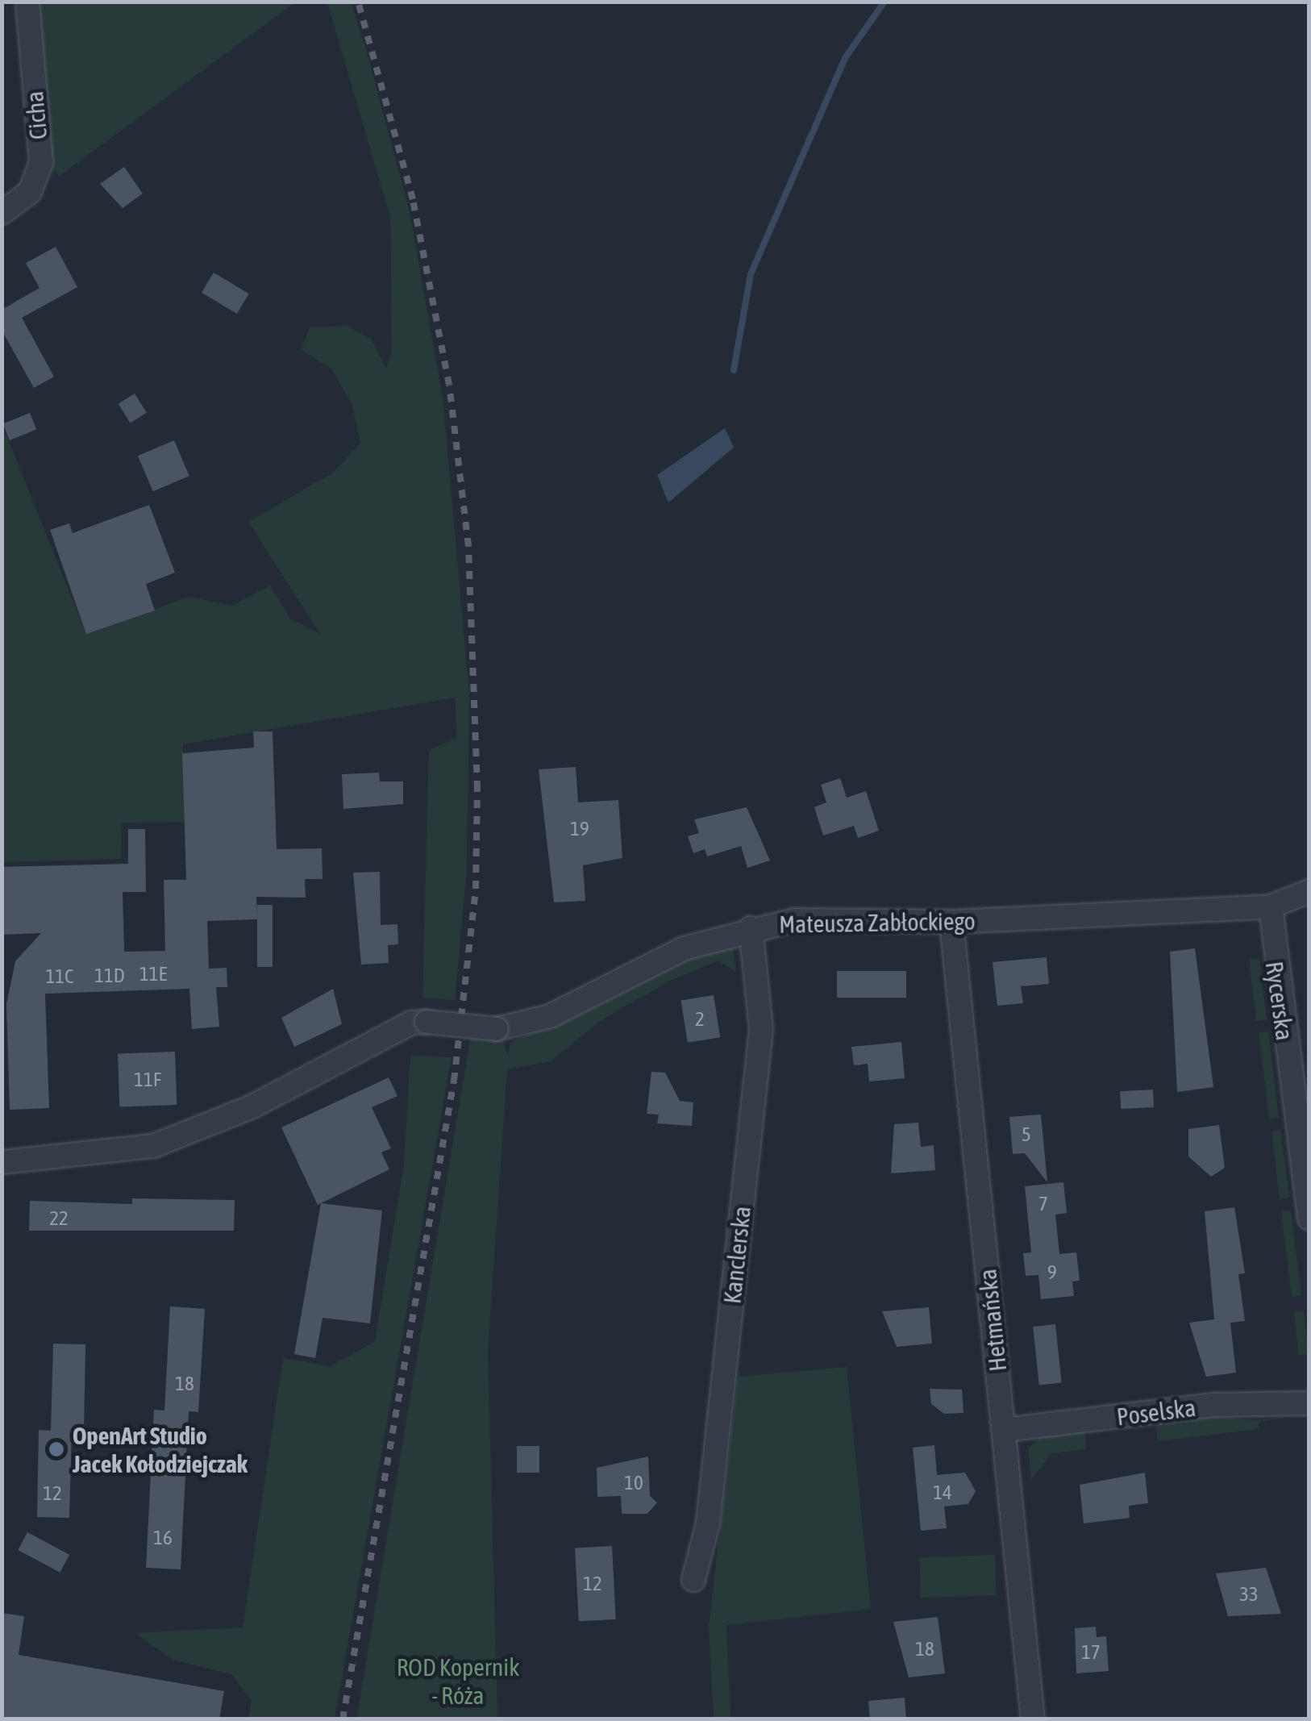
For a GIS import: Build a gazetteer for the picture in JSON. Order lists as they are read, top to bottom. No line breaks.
{"streets":{"street":["Cicha","Mateusza Zabłockiego","Rycerska","Kanclerska","Hetmańska","Poselska"]},"crossings":[["Mateusza Zabłockiego","Rycerska"],["Mateusza Zabłockiego","Kanclerska"],["Mateusza Zabłockiego","Hetmańska"],["Hetmańska","Poselska"]],"parks":["ROD Kopernik - Róża"],"places":["OpenArt Studio Jacek Kołodziejczak"],"house_numbers":["19","11E","11D","11C","2","11F","5","7","22","9","18","10","14","12","16","12","33","18","17"]}
